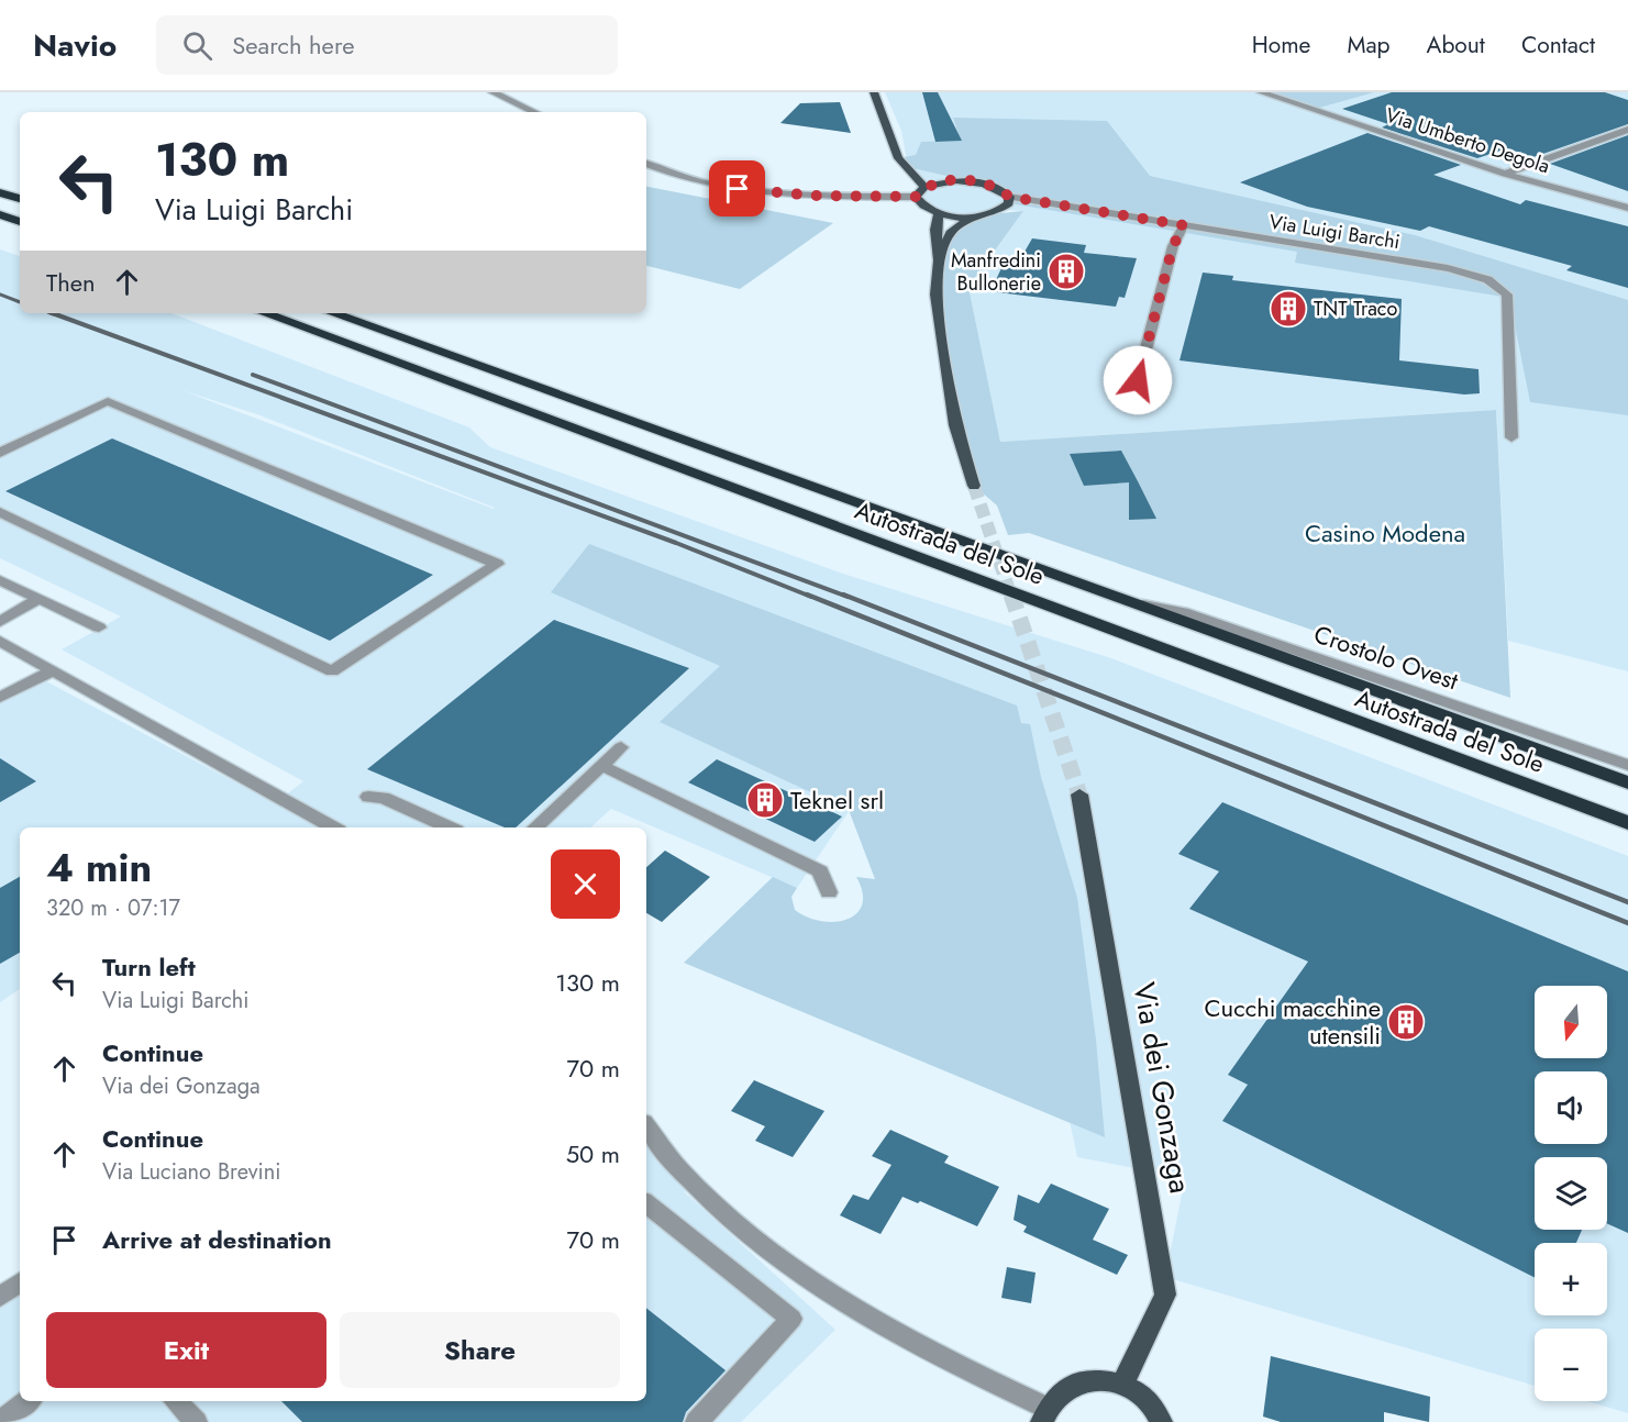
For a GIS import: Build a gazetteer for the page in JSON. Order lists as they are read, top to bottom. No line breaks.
{"streets":{"highway":["Autostrada del Sole"],"main road":["Via dei Gonzaga"],"street":["Via Umberto Degola","Via Luigi Barchi","Crostolo Ovest"]},"crossings":[["Autostrada del Sole","Crostolo Ovest"]],"parks":["Casino Modena"],"places":{"building":["Manfredini Bullonerie","TNT Traco","Teknel srl","Cucchi macchine utensili"]},"north":"bottom","page":{"header":"Navio","search":"Search here","nav":["Home","Map","About","Contact"],"turn":["130 m","Via Luigi Barchi"],"then":"Then","heading":["4 min","320 m · 07:17"],"list":[{"name":"Turn left","note":"Via Luigi Barchi","value":"130 m"},{"name":"Continue","note":"Via dei Gonzaga","value":"70 m"},{"name":"Continue","note":"Via Luciano Brevini","value":"50 m"},{"name":"Arrive at destination","value":"70 m"}],"map_buttons":["+","−"],"buttons":["Exit","Share"]}}
